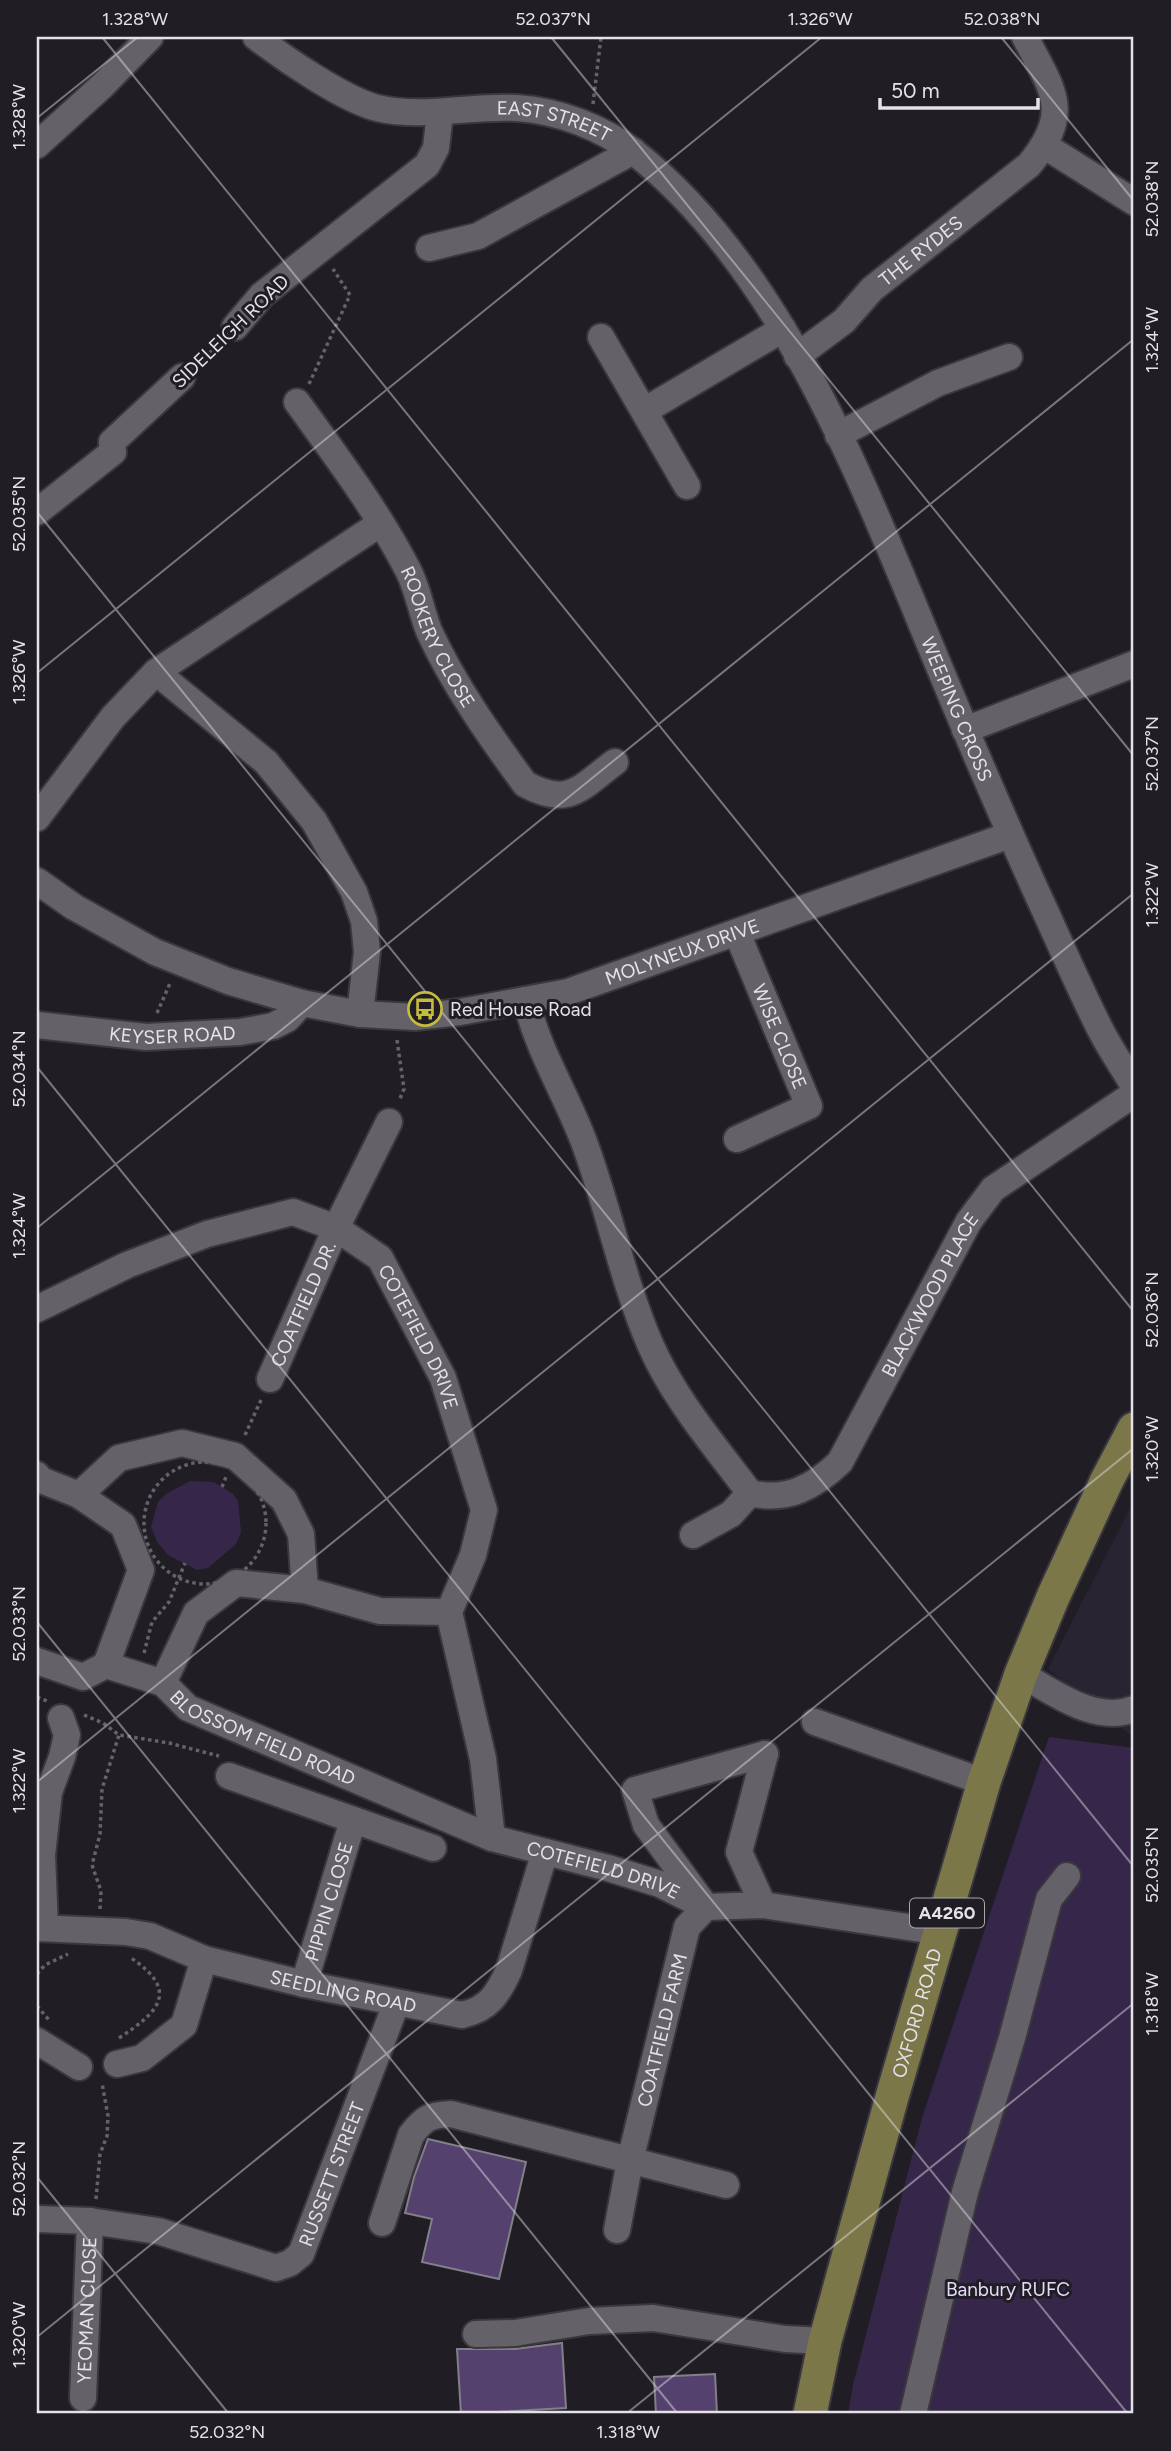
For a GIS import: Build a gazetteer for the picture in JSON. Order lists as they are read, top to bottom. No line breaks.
{"streets":{"main road":["A4260","OXFORD ROAD"],"street":["EAST STREET","THE RYDES","SIDELEIGH ROAD","ROOKERY CLOSE","WEEPING CROSS","MOLYNEUX DRIVE","KEYSER ROAD","WISE CLOSE","BLACKWOOD PLACE","COATFIELD DR.","COTEFIELD DRIVE","BLOSSOM FIELD ROAD","PIPPIN CLOSE","SEEDLING ROAD","COATFIELD FARM","RUSSETT STREET","YEOMAN CLOSE"]},"crossings":[["EAST STREET","SIDELEIGH ROAD"],["EAST STREET","WEEPING CROSS"],["THE RYDES","WEEPING CROSS"],["WEEPING CROSS","MOLYNEUX DRIVE"],["MOLYNEUX DRIVE","KEYSER ROAD"],["MOLYNEUX DRIVE","WISE CLOSE"],["COATFIELD DR.","COTEFIELD DRIVE"],["COTEFIELD DRIVE","BLOSSOM FIELD ROAD"],["COTEFIELD DRIVE","SEEDLING ROAD"],["COTEFIELD DRIVE","OXFORD ROAD"],["COTEFIELD DRIVE","COATFIELD FARM"],["PIPPIN CLOSE","SEEDLING ROAD"],["SEEDLING ROAD","RUSSETT STREET"],["RUSSETT STREET","YEOMAN CLOSE"]],"parks":["Banbury RUFC"],"places":{"bus stop":["Red House Road"]},"scale_bar":"50 m","coordinates":["1.328°W","52.037°N","1.326°W","52.038°N","1.324°W","52.035°N","1.322°W","52.034°N","52.036°N","1.320°W","52.033°N","1.318°W","52.032°N"]}
